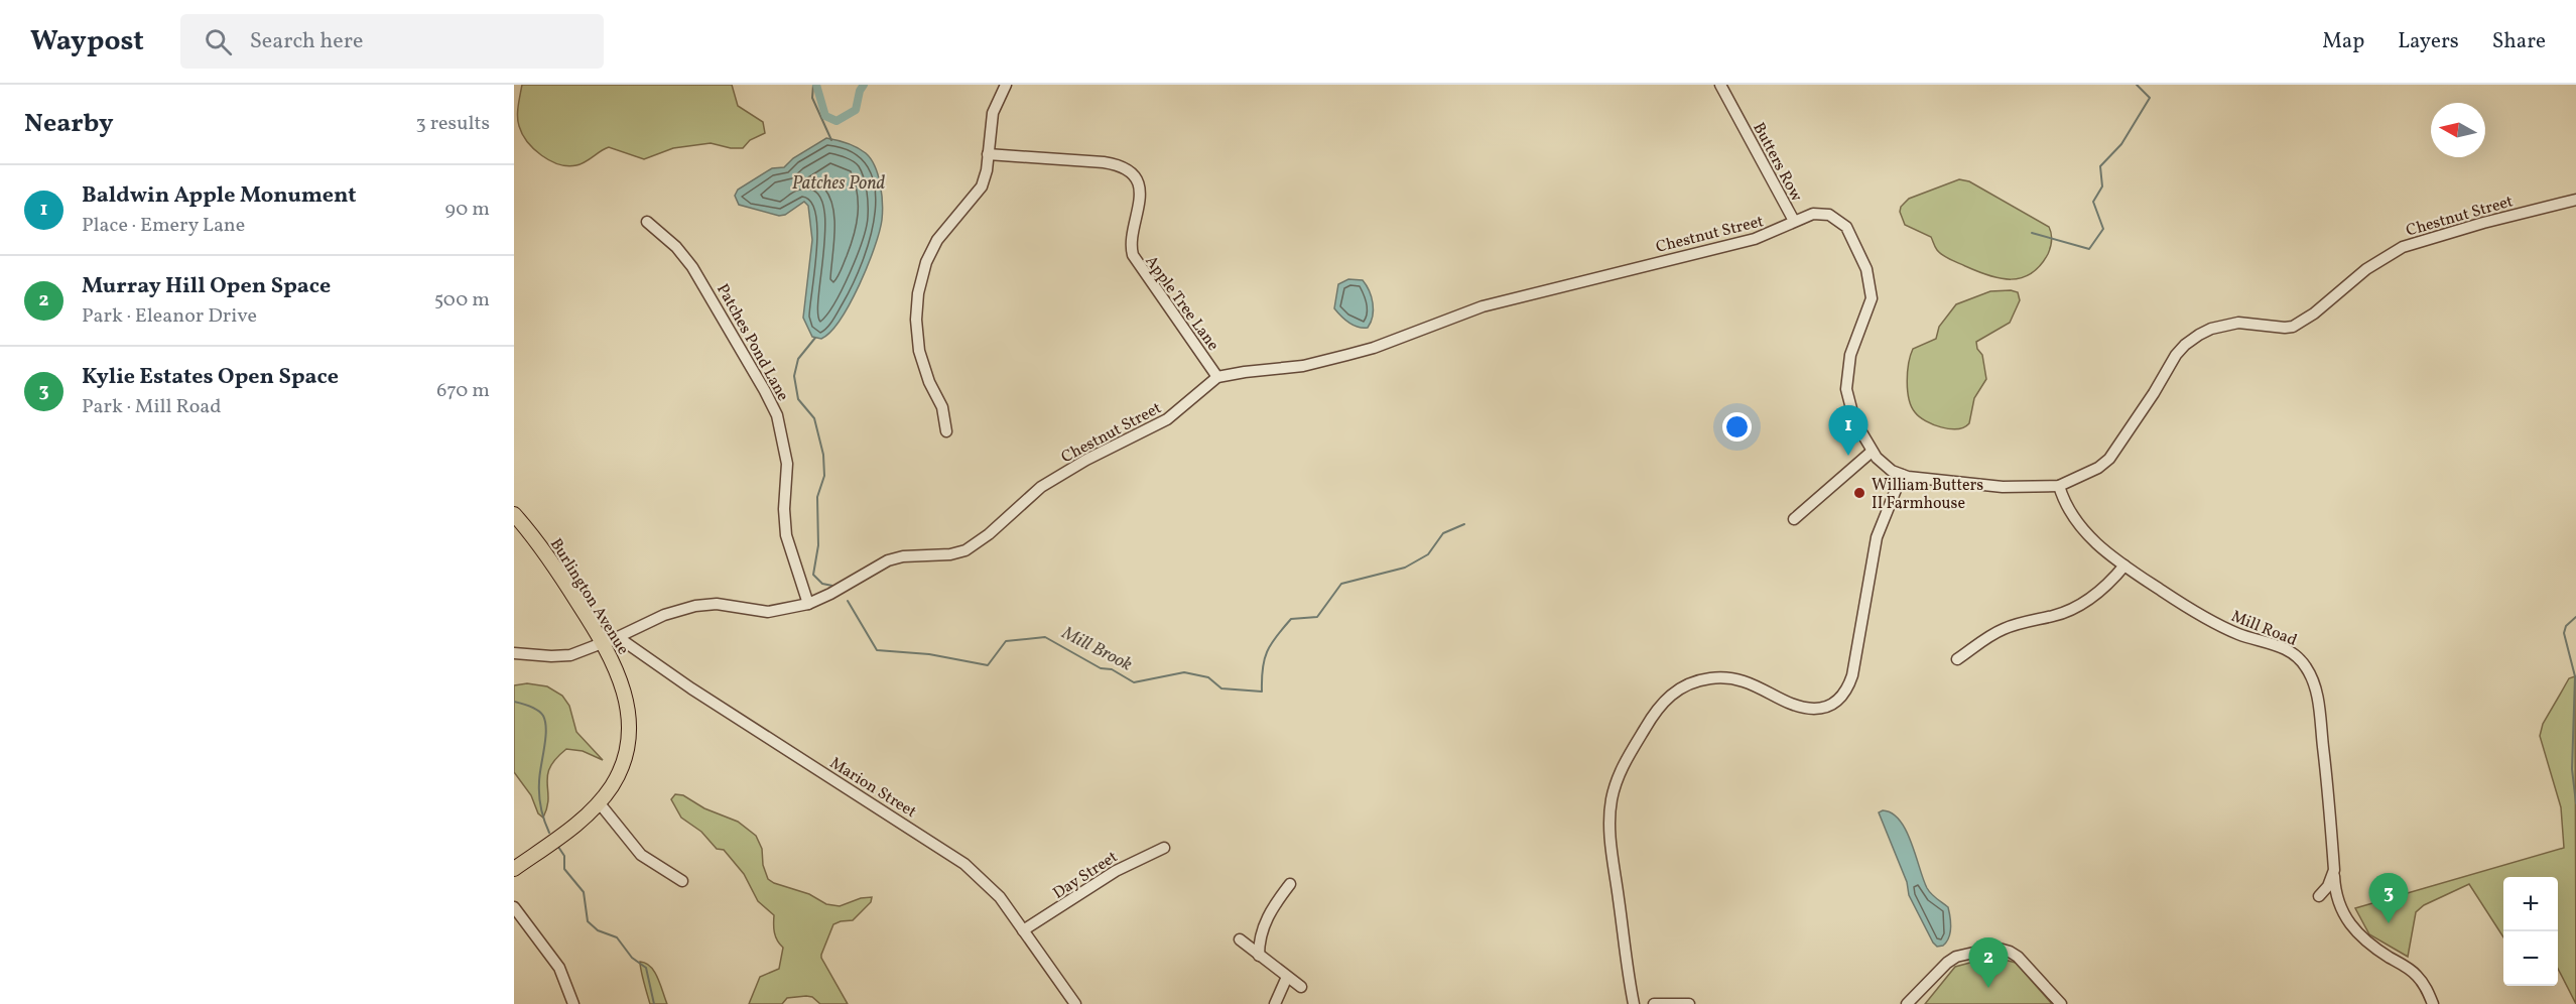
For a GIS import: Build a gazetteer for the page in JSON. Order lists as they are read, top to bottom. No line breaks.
{"streets":{"main road":["Burlington Avenue"],"street":["Butters Row","Chestnut Street","Apple Tree Lane","Patches Pond Lane","Mill Road","Marion Street","Day Street"]},"crossings":[["Butters Row","Chestnut Street"],["Chestnut Street","Apple Tree Lane"],["Chestnut Street","Patches Pond Lane"],["Chestnut Street","Burlington Avenue"],["Chestnut Street","Mill Road"],["Chestnut Street","Marion Street"],["Marion Street","Day Street"]],"water":["Patches Pond","Mill Brook"],"places":["William Butters II Farmhouse"],"north":"left","page":{"header":"Waypost","search":"Search here","nav":["Map","Layers","Share"],"heading":["Nearby","3 results"],"list":[{"mark":"1","name":"Baldwin Apple Monument","note":"Place · Emery Lane","value":"90 m"},{"mark":"2","name":"Murray Hill Open Space","note":"Park · Eleanor Drive","value":"500 m"},{"mark":"3","name":"Kylie Estates Open Space","note":"Park · Mill Road","value":"670 m"}],"pins":["1","3","2"],"map_buttons":["+","−"]}}
